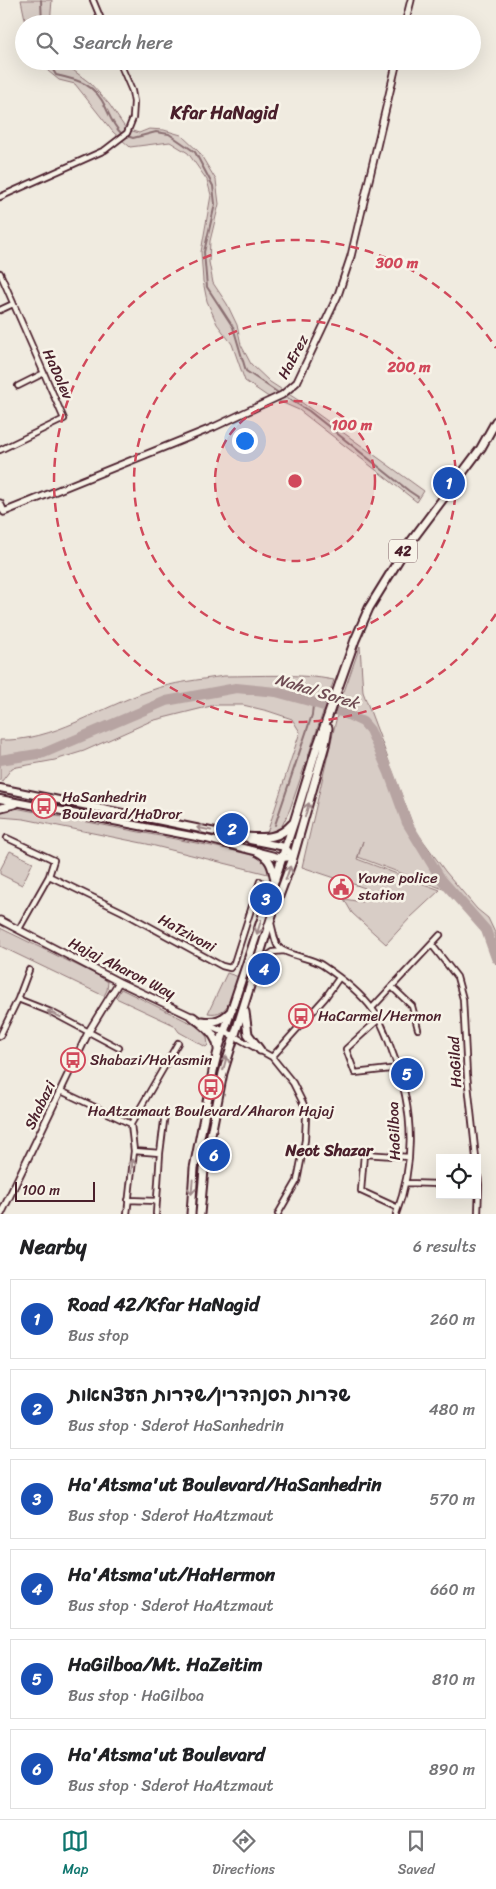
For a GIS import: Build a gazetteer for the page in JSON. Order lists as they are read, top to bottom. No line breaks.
{"streets":{"highway":["42"],"street":["HaErez","HaDolev","HaTzivoni","Hajaj Aharon Way","HaGilad","Shabazi","HaGilboa"]},"crossings":[["42","Hajaj Aharon Way"],["Hajaj Aharon Way","Shabazi"]],"districts":["Kfar HaNagid","Neot Shazar"],"water":["Nahal Sorek"],"places":{"bus stop":["HaSanhedrin Boulevard/HaDror","HaCarmel/Hermon","Shabazi/HaYasmin","HaAtzamaut Boulevard/Aharon Hajaj"],"public building":["Yavne police station"]},"scale_bar":"100 m","page":{"search":"Search here","pins":["1","2","3","4","5","6"],"scale":"100 m","heading":["Nearby","6 results"],"list":[{"mark":"1","name":"Road 42/Kfar HaNagid","note":"Bus stop","value":"260 m"},{"mark":"2","name":"שדרות הסנהדרין/שדרות העצמאות","note":"Bus stop · Sderot HaSanhedrin","value":"480 m"},{"mark":"3","name":"Ha'Atsma'ut Boulevard/HaSanhedrin","note":"Bus stop · Sderot HaAtzmaut","value":"570 m"},{"mark":"4","name":"Ha'Atsma'ut/HaHermon","note":"Bus stop · Sderot HaAtzmaut","value":"660 m"},{"mark":"5","name":"HaGilboa/Mt. HaZeitim","note":"Bus stop · HaGilboa","value":"810 m"},{"mark":"6","name":"Ha'Atsma'ut Boulevard","note":"Bus stop · Sderot HaAtzmaut","value":"890 m"}],"nav":["Map","Directions","Saved"]},"rings":["300 m","200 m","100 m"]}
